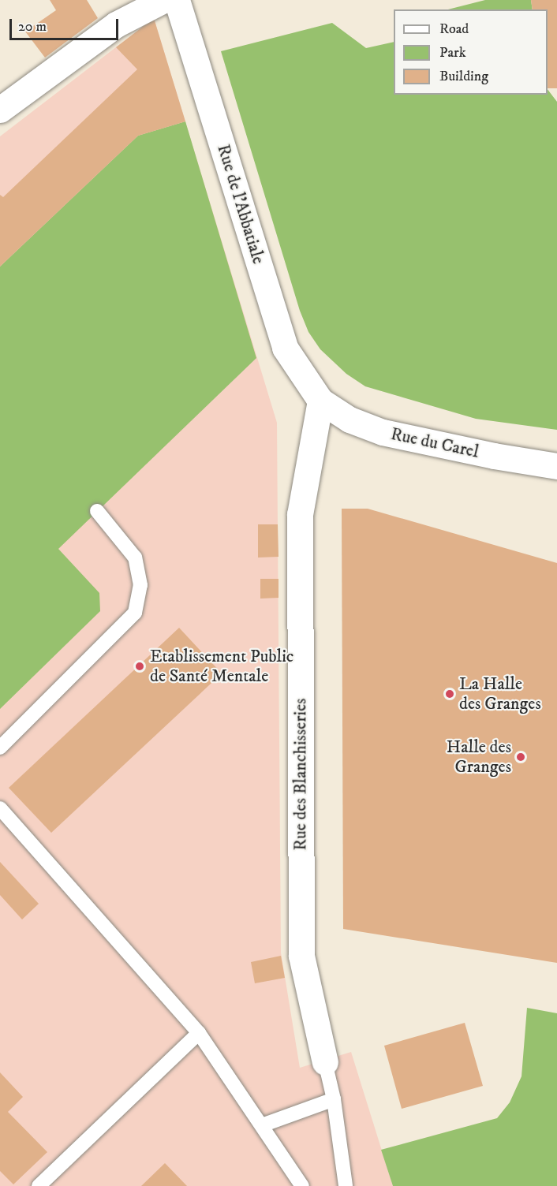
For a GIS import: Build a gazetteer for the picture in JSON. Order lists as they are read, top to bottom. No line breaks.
{"streets":{"street":["Rue de l'Abbatiale","Rue du Carel","Rue des Blanchisseries"]},"crossings":[["Rue de l'Abbatiale","Rue du Carel"],["Rue de l'Abbatiale","Rue des Blanchisseries"],["Rue du Carel","Rue des Blanchisseries"]],"places":["Etablissement Public de Santé Mentale","La Halle des Granges","Halle des Granges"],"legend":["Road","Park","Building"],"scale_bar":"20 m"}
